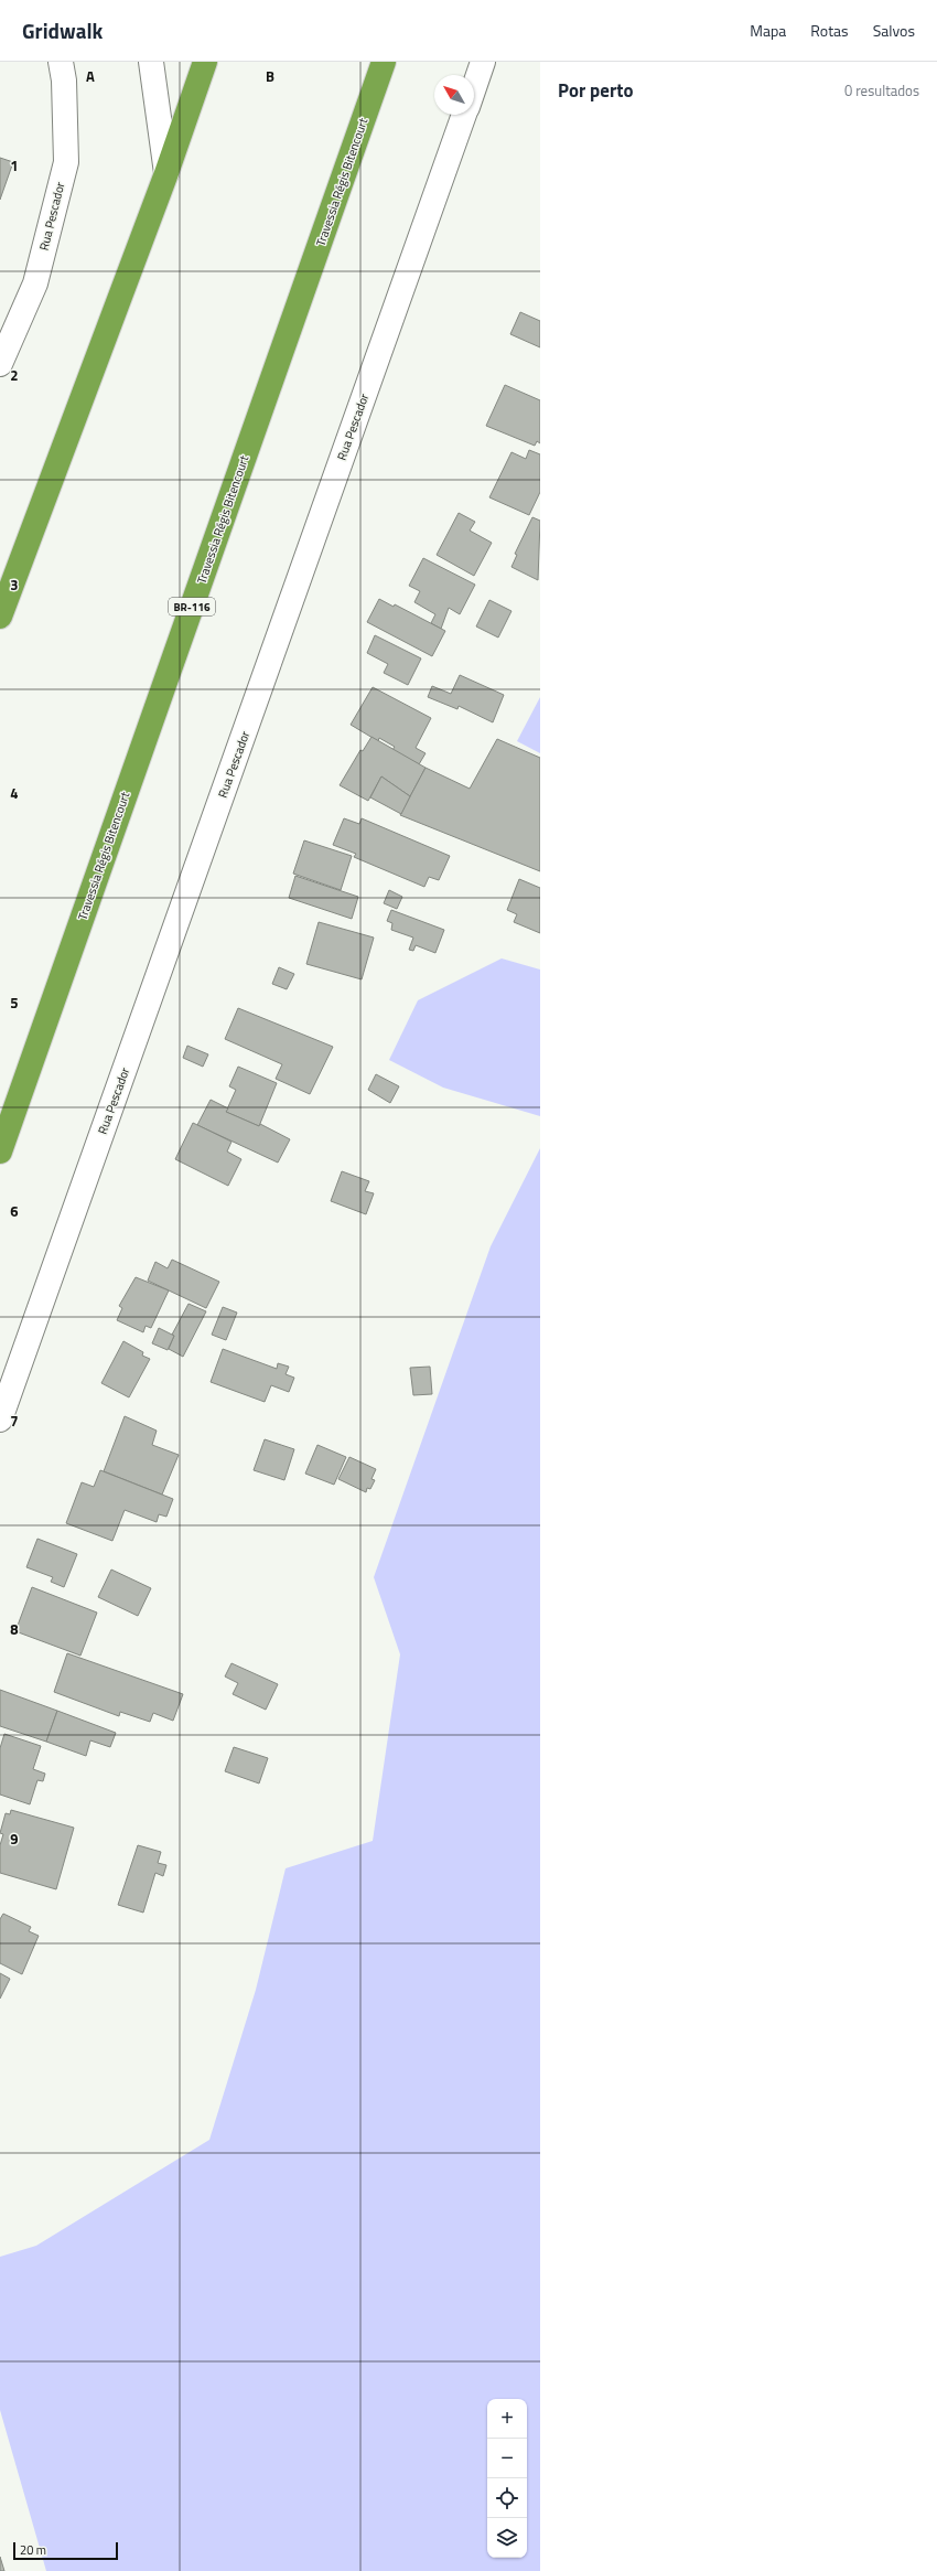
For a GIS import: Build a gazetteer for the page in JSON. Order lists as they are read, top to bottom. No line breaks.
{"streets":{"highway":["Travessia Régis Bitencourt","BR-116"],"street":["Rua Pescador"]},"scale_bar":"20 m","north":"top left","page":{"header":"Gridwalk","nav":["Mapa","Rotas","Salvos"],"heading":["Por perto","0 resultados"],"map_buttons":["+","−"],"scale":"20 m"},"grid":{"columns":["A","B"],"rows":["1","2","3","4","5","6","7","8","9"]}}
